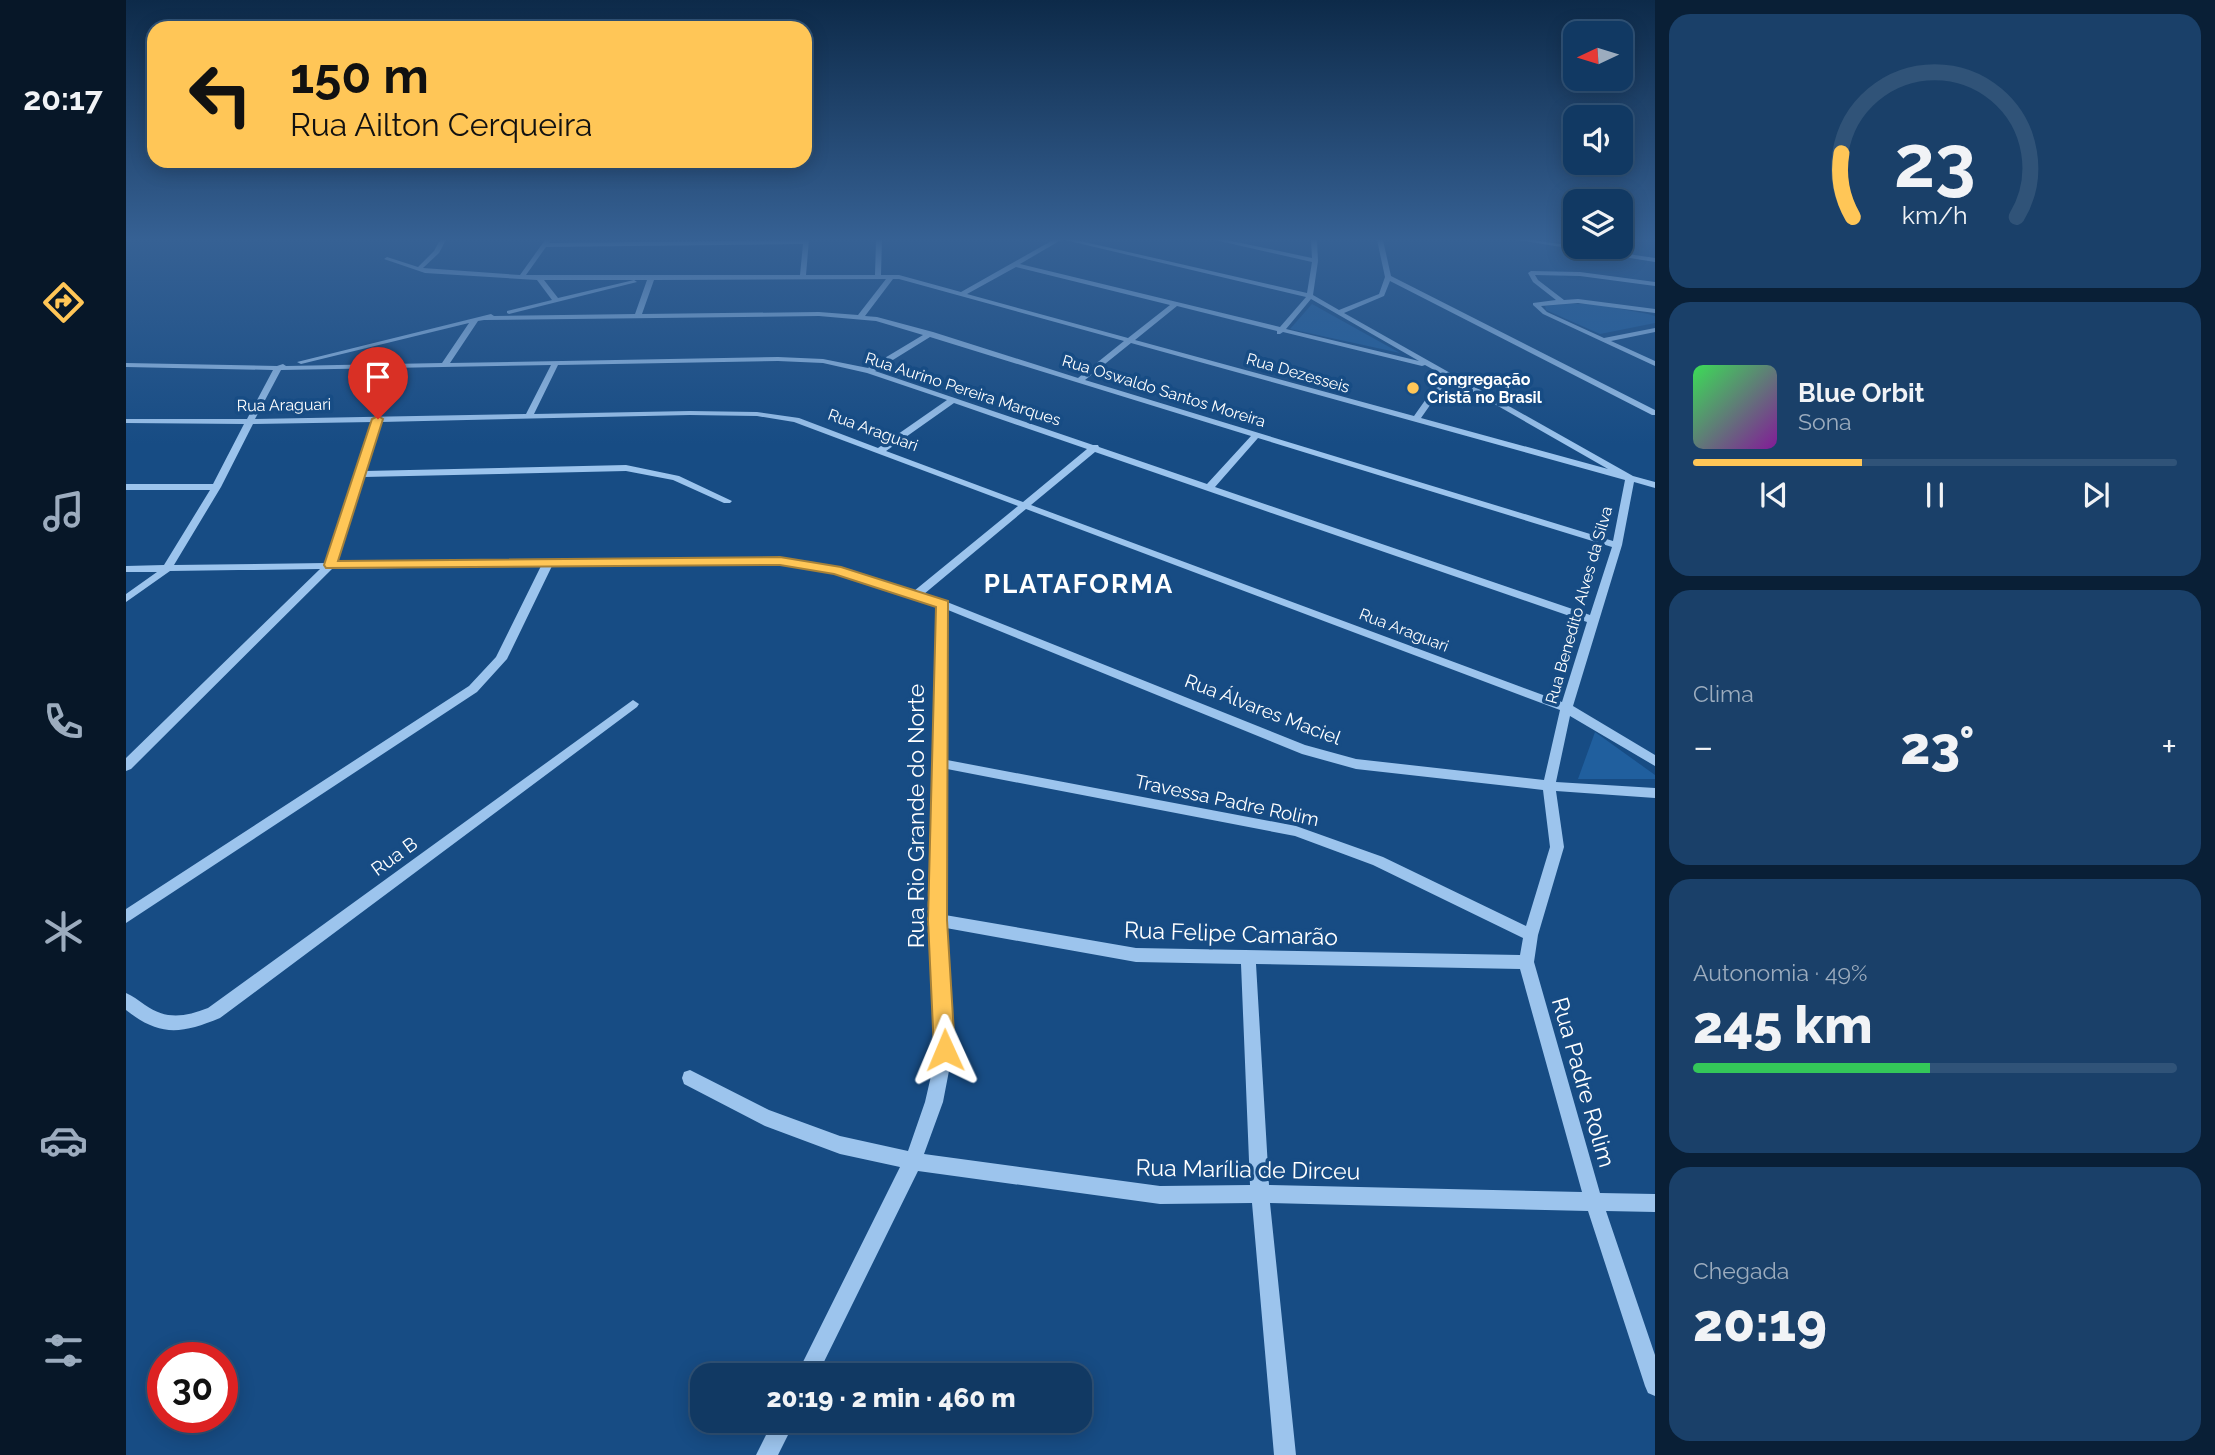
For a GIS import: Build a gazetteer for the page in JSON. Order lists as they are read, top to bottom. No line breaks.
{"streets":{"street":["Rua Dezesseis","Rua Aurino Pereira Marques","Rua Oswaldo Santos Moreira","Rua Araguari","Rua Benedito Alves da Silva","Rua Álvares Maciel","Travessa Padre Rolim","Rua Rio Grande do Norte","Rua B","Rua Felipe Camarão","Rua Padre Rolim","Rua Marília de Dirceu"]},"crossings":[["Rua Dezesseis","Rua Benedito Alves da Silva"],["Rua Aurino Pereira Marques","Rua Benedito Alves da Silva"],["Rua Oswaldo Santos Moreira","Rua Benedito Alves da Silva"],["Rua Araguari","Rua Benedito Alves da Silva"],["Rua Benedito Alves da Silva","Rua Álvares Maciel"],["Rua Benedito Alves da Silva","Rua Padre Rolim"],["Rua Álvares Maciel","Rua Rio Grande do Norte"],["Rua Álvares Maciel","Rua Padre Rolim"],["Travessa Padre Rolim","Rua Rio Grande do Norte"],["Travessa Padre Rolim","Rua Padre Rolim"],["Rua Rio Grande do Norte","Rua Felipe Camarão"],["Rua Rio Grande do Norte","Rua Marília de Dirceu"],["Rua Felipe Camarão","Rua Padre Rolim"],["Rua Padre Rolim","Rua Marília de Dirceu"]],"districts":["PLATAFORMA"],"places":["Congregação Cristã no Brasil"],"north":"left","page":{"tabs":"20:17","turn":["150 m","Rua Ailton Cerqueira"],"song":["Blue Orbit","Sona"],"tile":["Clima",["Autonomia · 49%","245 km"],["Chegada","20:19"]],"heat":["−","23°","+"],"limit":"30","trip":"20:19 · 2 min · 460 m","gauge":["23","km/h"]}}
